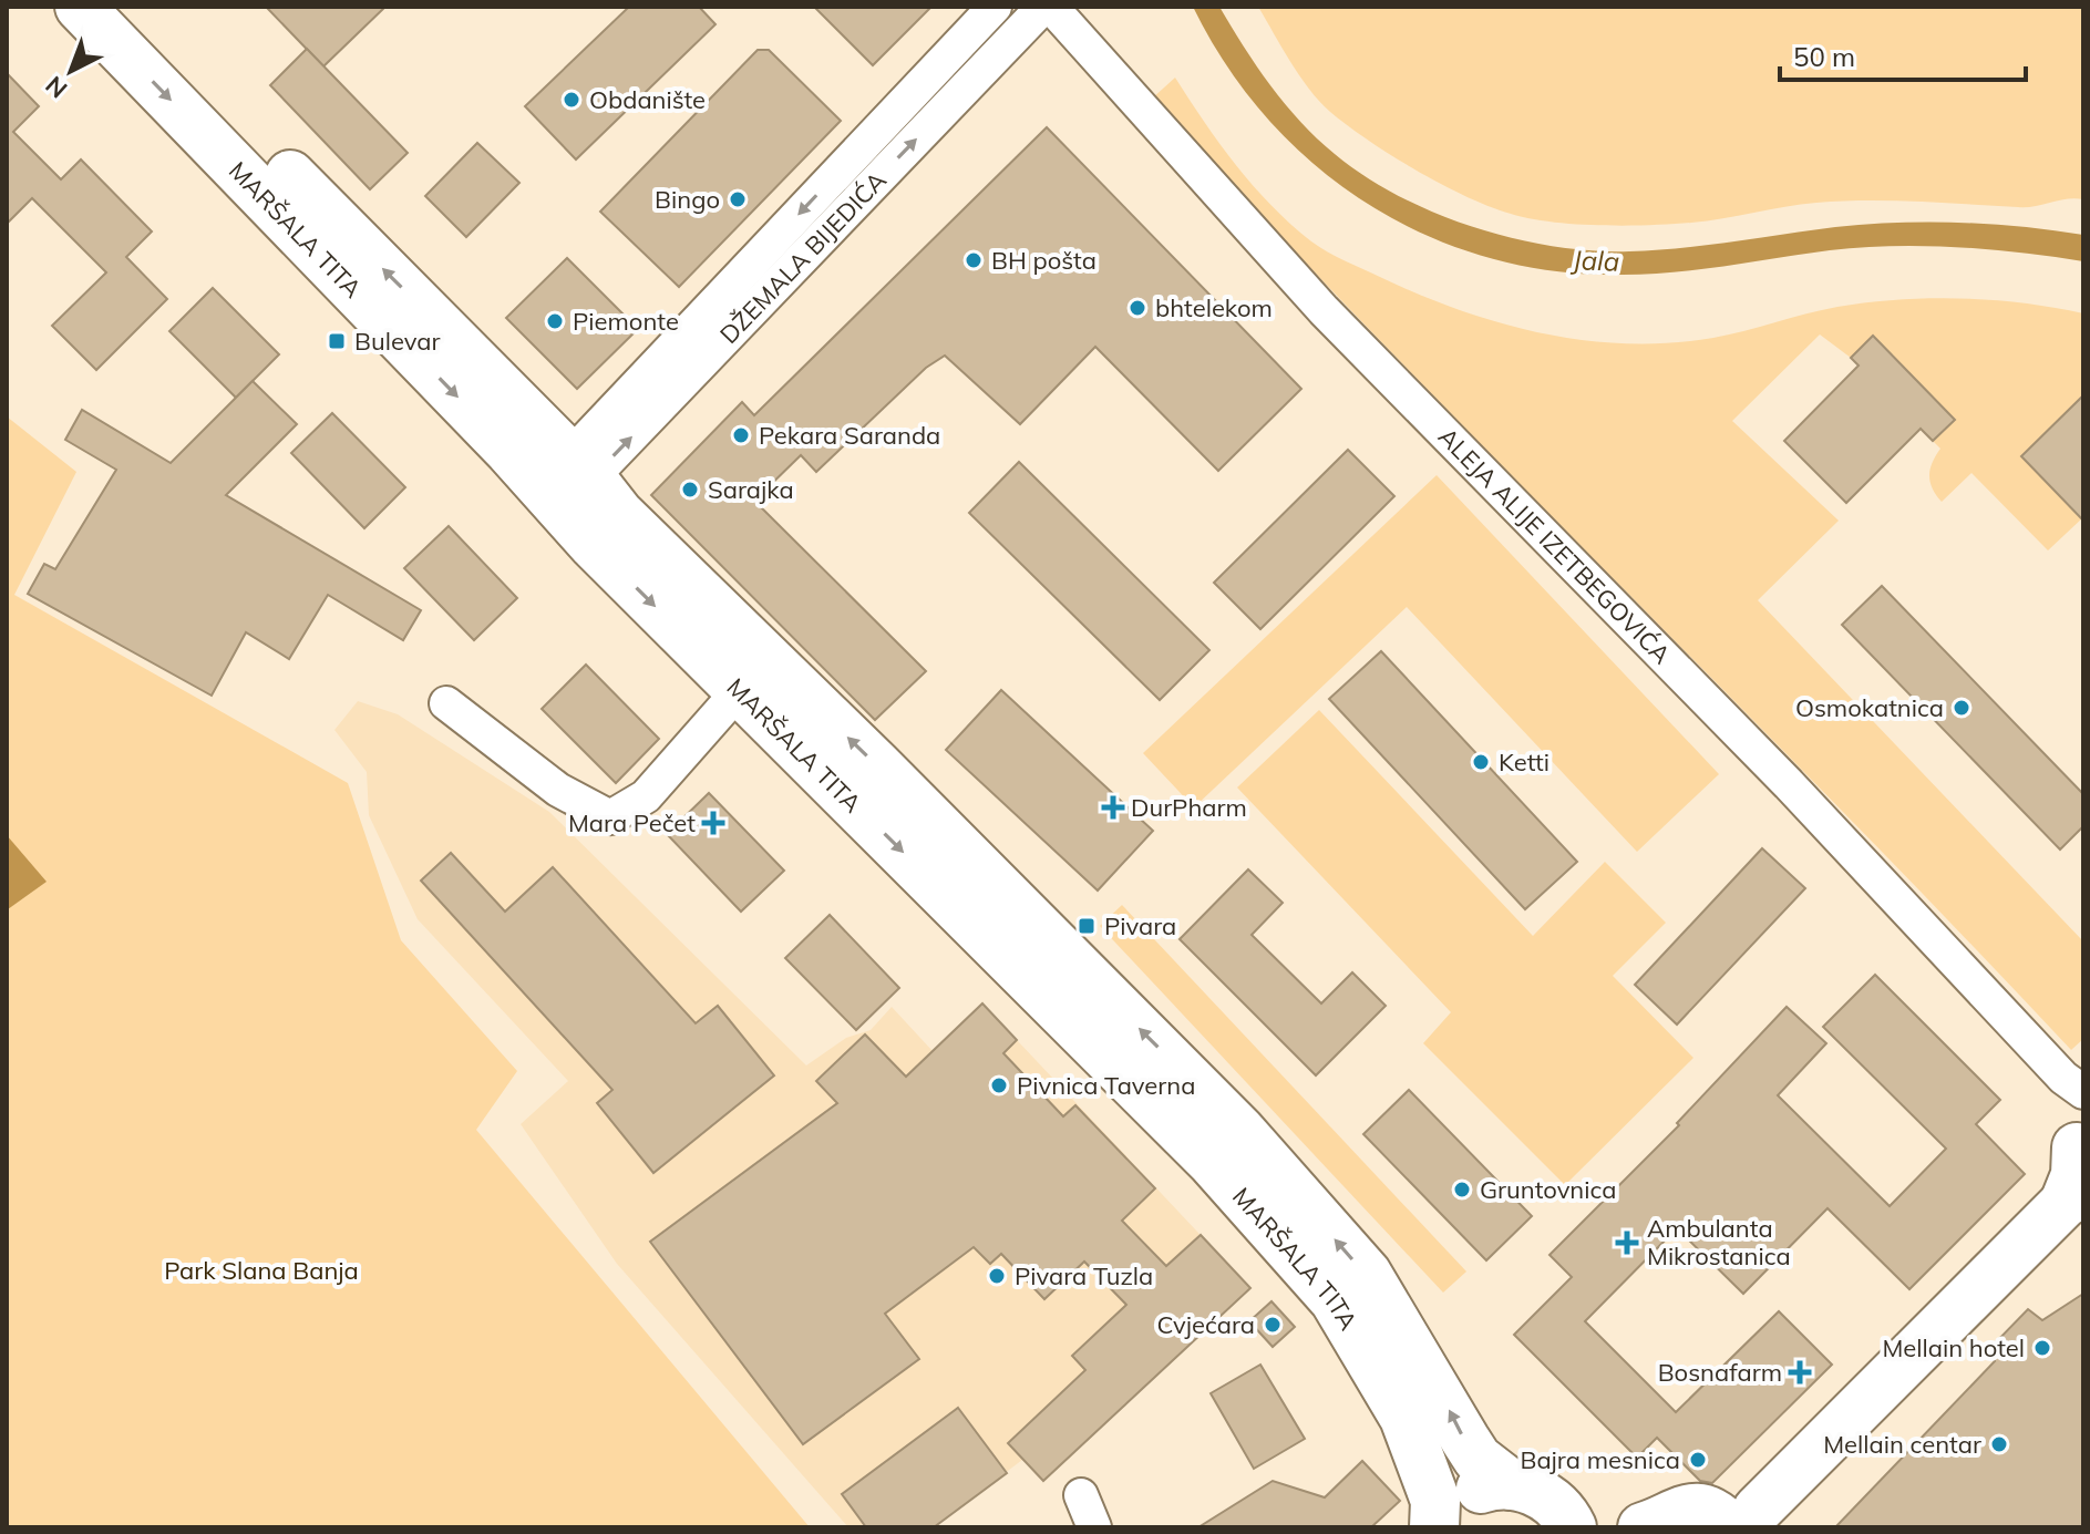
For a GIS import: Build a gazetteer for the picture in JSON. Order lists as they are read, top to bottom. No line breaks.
{"streets":{"main road":["MARŠALA TITA"],"street":["DŽEMALA BIJEDIĆA","ALEJA ALIJE IZETBEGOVIĆA"]},"crossings":[["MARŠALA TITA","DŽEMALA BIJEDIĆA"]],"water":["Jala"],"parks":["Park Slana Banja"],"places":{"other":["Obdanište","Bingo","BH pošta","bhtelekom","Piemonte","Pekara Saranda","Sarajka","Osmokatnica","Ketti","Pivnica Taverna","Gruntovnica","Pivara Tuzla","Cvjećara","Mellain hotel","Mellain centar","Bajra mesnica"],"transit":["Bulevar","Pivara"],"health":["DurPharm","Mara Pečet","Ambulanta Mikrostanica","Bosnafarm"]},"scale_bar":"50 m","north":"bottom left"}
